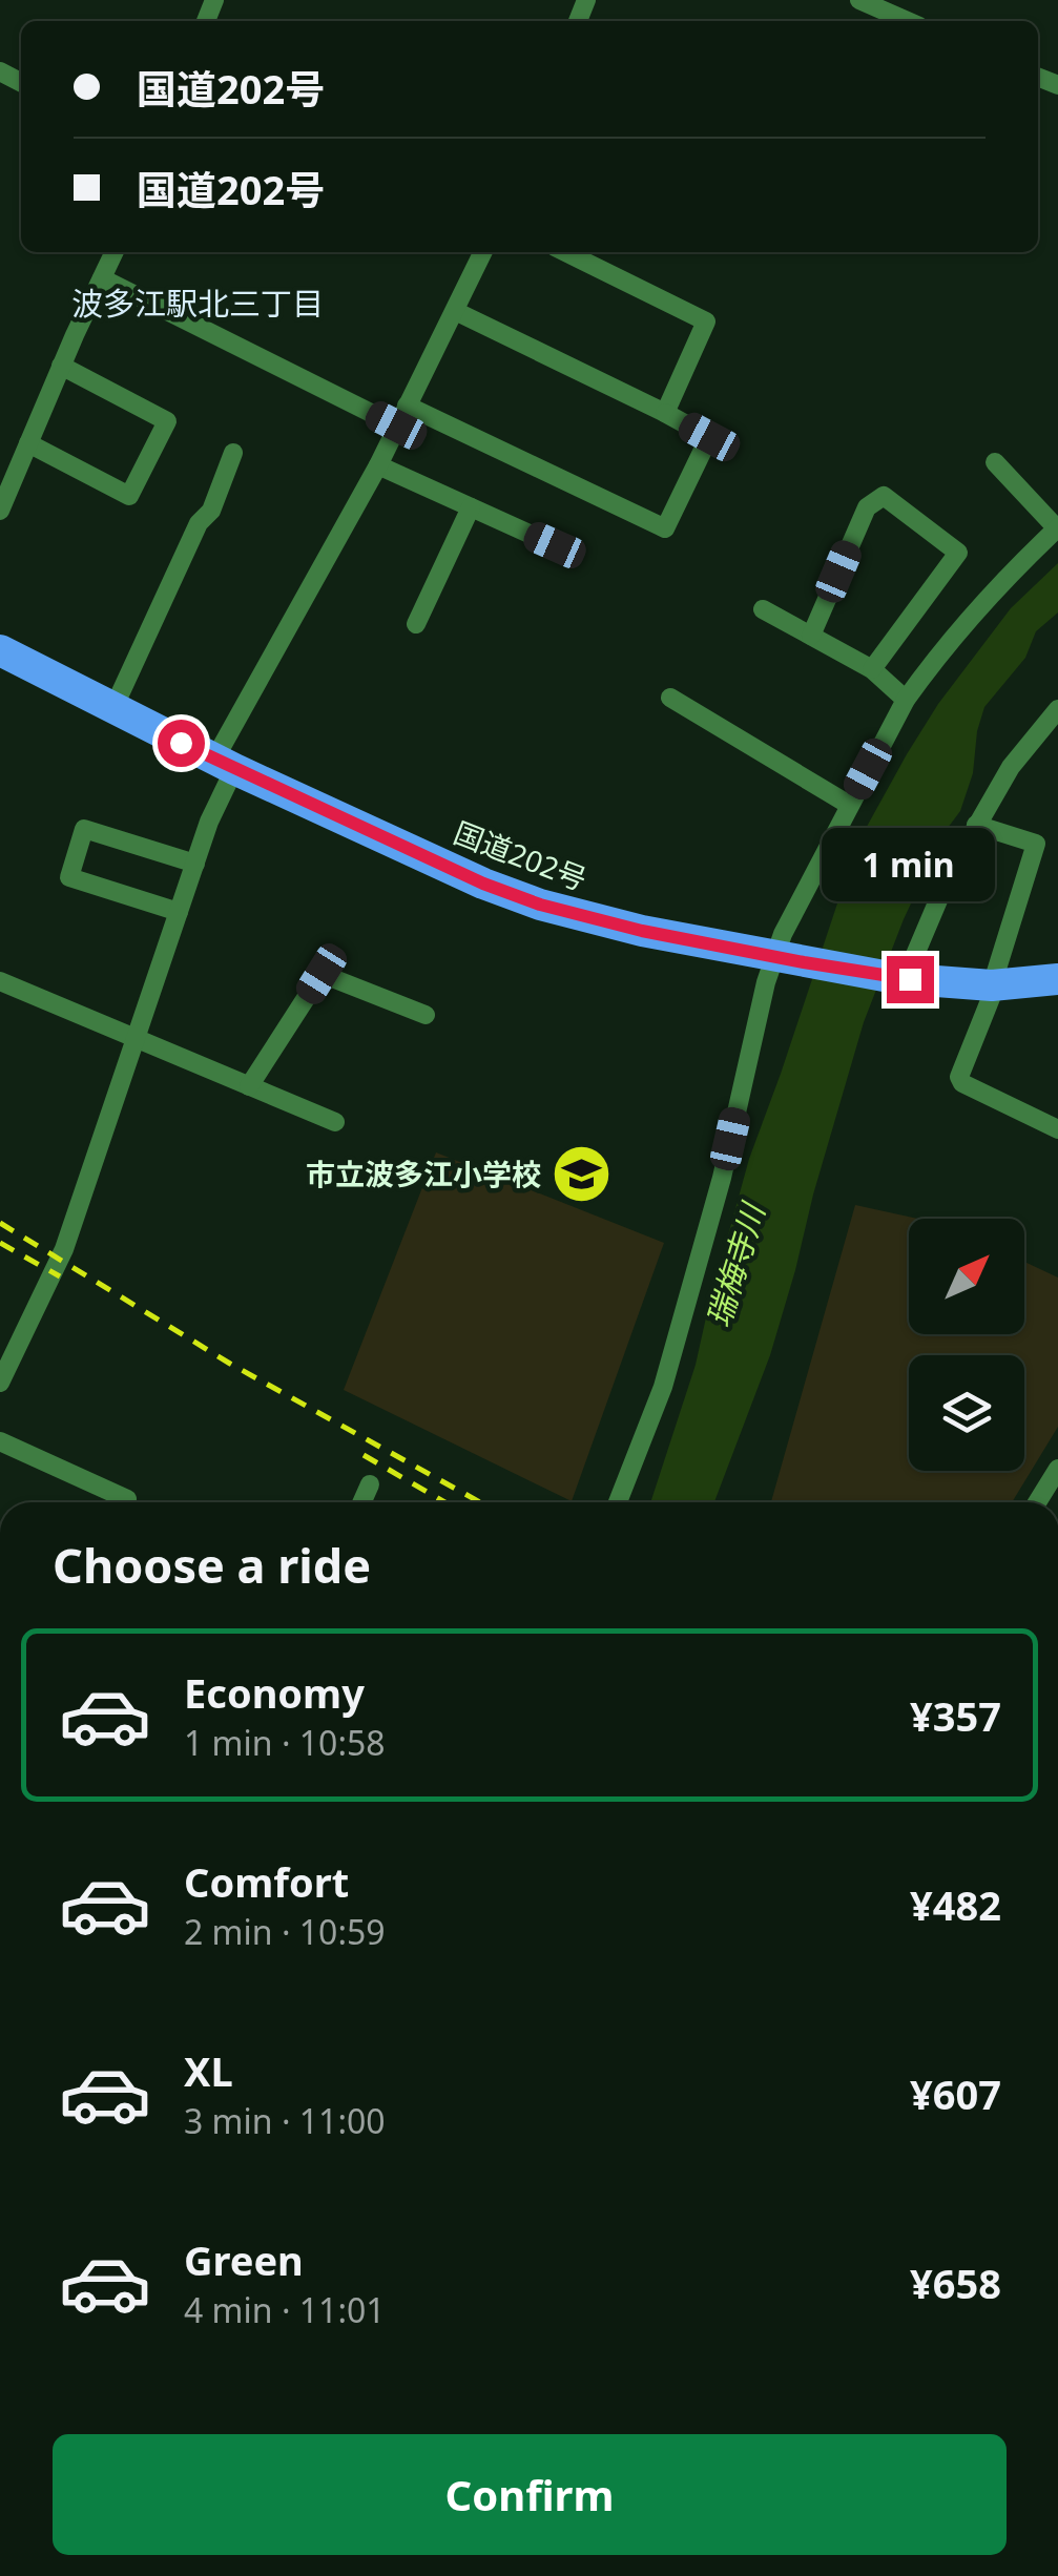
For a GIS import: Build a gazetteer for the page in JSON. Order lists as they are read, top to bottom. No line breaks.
{"streets":{"highway":["国道202号"]},"districts":["波多江駅北三丁目"],"water":["瑞梅寺川"],"places":{"school or university":["市立波多江小学校"]},"north":"top right","page":{"banner":["国道202号","国道202号"],"bubble":"1 min","heading":"Choose a ride","list":[{"name":"Economy","note":"1 min · 10:58","value":"¥357"},{"name":"Comfort","note":"2 min · 10:59","value":"¥482"},{"name":"XL","note":"3 min · 11:00","value":"¥607"},{"name":"Green","note":"4 min · 11:01","value":"¥658"}],"buttons":"Confirm"}}
